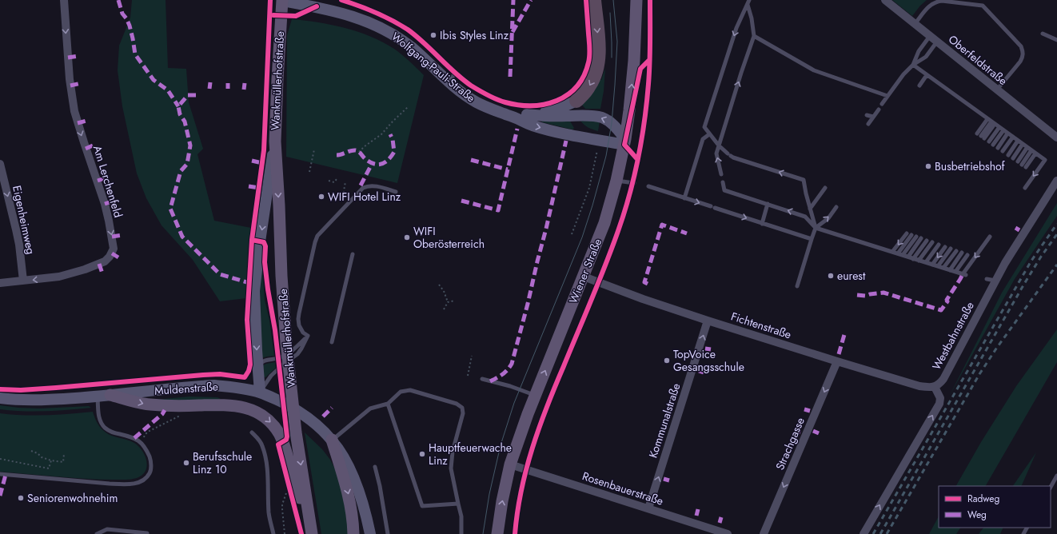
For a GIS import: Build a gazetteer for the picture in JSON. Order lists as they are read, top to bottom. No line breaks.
{"streets":{"main road":["Wolfgang-Pauli-Straße","Wankmüllerhofstraße","Wiener Straße","Muldenstraße"],"street":["Oberfeldstraße","Am Lerchenfeld","Eigenheimweg","Fichtenstraße","Westbahnstraße","Kommunalstraße","Strachgasse","Rosenbauerstraße"]},"crossings":[["Wolfgang-Pauli-Straße","Wankmüllerhofstraße"],["Wolfgang-Pauli-Straße","Wiener Straße"],["Wankmüllerhofstraße","Muldenstraße"],["Am Lerchenfeld","Eigenheimweg"],["Wiener Straße","Fichtenstraße"],["Wiener Straße","Rosenbauerstraße"],["Fichtenstraße","Westbahnstraße"],["Fichtenstraße","Kommunalstraße"],["Fichtenstraße","Strachgasse"],["Kommunalstraße","Rosenbauerstraße"]],"one_way":["Wankmüllerhofstraße","Eigenheimweg","Wiener Straße","Westbahnstraße","Kommunalstraße","Strachgasse"],"places":["Ibis Styles Linz","Busbetriebshof","WIFI Hotel Linz","WIFI Oberösterreich","eurest","TopVoice Gesangsschule","Hauptfeuerwache Linz","Berufsschule Linz 10","Seniorenwohnehim"],"legend":["Radweg","Weg"]}
